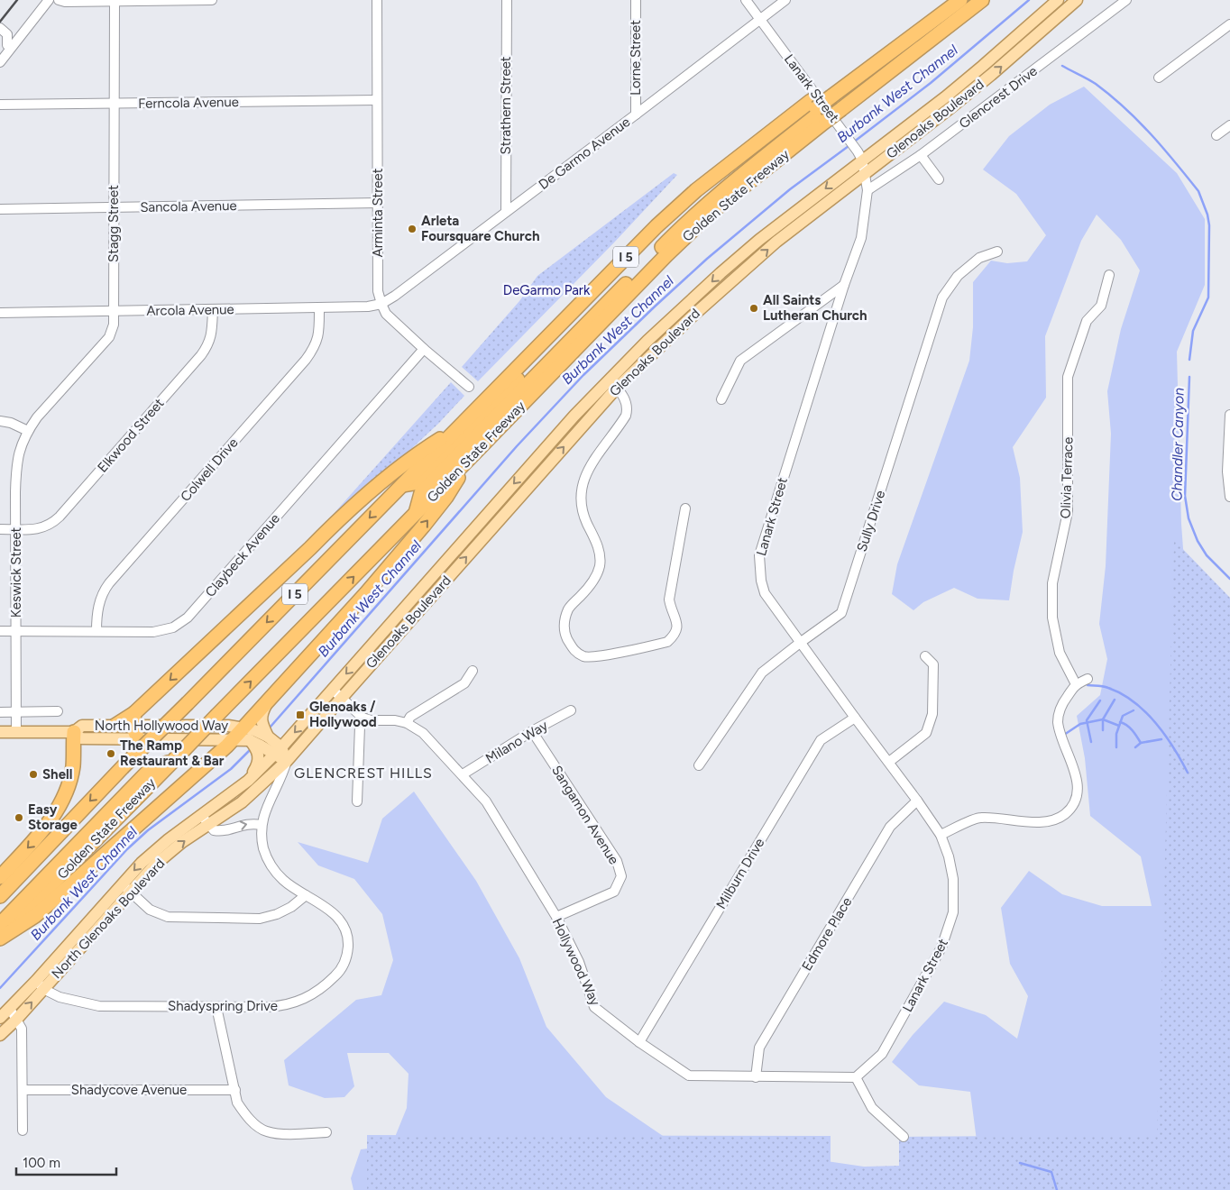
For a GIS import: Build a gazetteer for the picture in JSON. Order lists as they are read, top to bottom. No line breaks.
{"streets":{"highway":["Golden State Freeway","I 5"],"main road":["Glenoaks Boulevard","North Hollywood Way","North Glenoaks Boulevard"],"street":["Lorne Street","Lanark Street","Glencrest Drive","Ferncola Avenue","Strathern Street","De Garmo Avenue","Sancola Avenue","Arminta Street","Stagg Street","Arcola Avenue","Elkwood Street","Colwell Drive","Olivia Terrace","Sully Drive","Claybeck Avenue","Keswick Street","Milano Way","Sangamon Avenue","Milburn Drive","Edmore Place","Hollywood Way","Shadyspring Drive","Shadycove Avenue"]},"crossings":[["Lorne Street","De Garmo Avenue"],["Lanark Street","Glencrest Drive"],["Lanark Street","Glenoaks Boulevard"],["Lanark Street","De Garmo Avenue"],["Lanark Street","Sully Drive"],["Lanark Street","Milburn Drive"],["Lanark Street","Edmore Place"],["Lanark Street","Hollywood Way"],["Ferncola Avenue","Arminta Street"],["Ferncola Avenue","Stagg Street"],["Strathern Street","De Garmo Avenue"],["Glenoaks Boulevard","North Hollywood Way"],["Glenoaks Boulevard","North Glenoaks Boulevard"],["Glenoaks Boulevard","Shadyspring Drive"],["De Garmo Avenue","Arminta Street"],["De Garmo Avenue","Arcola Avenue"],["Sancola Avenue","Arminta Street"],["Sancola Avenue","Stagg Street"],["Arminta Street","Arcola Avenue"],["Stagg Street","Arcola Avenue"],["Stagg Street","Keswick Street"],["Arcola Avenue","Elkwood Street"],["Arcola Avenue","Colwell Drive"],["Elkwood Street","Keswick Street"],["Colwell Drive","Claybeck Avenue"],["Claybeck Avenue","Keswick Street"],["Keswick Street","North Hollywood Way"],["North Hollywood Way","North Glenoaks Boulevard"],["North Hollywood Way","Shadyspring Drive"],["Milano Way","Sangamon Avenue"],["Milano Way","Hollywood Way"],["Sangamon Avenue","Hollywood Way"],["Milburn Drive","Hollywood Way"],["North Glenoaks Boulevard","Shadyspring Drive"],["Edmore Place","Hollywood Way"]],"districts":["GLENCREST HILLS"],"water":["Burbank West Channel","Chandler Canyon"],"parks":["DeGarmo Park"],"places":{"other":["Arleta Foursquare Church","All Saints Lutheran Church","The Ramp Restaurant & Bar","Shell","Easy Storage"],"transit":["Glenoaks / Hollywood"]},"scale_bar":"100 m"}
